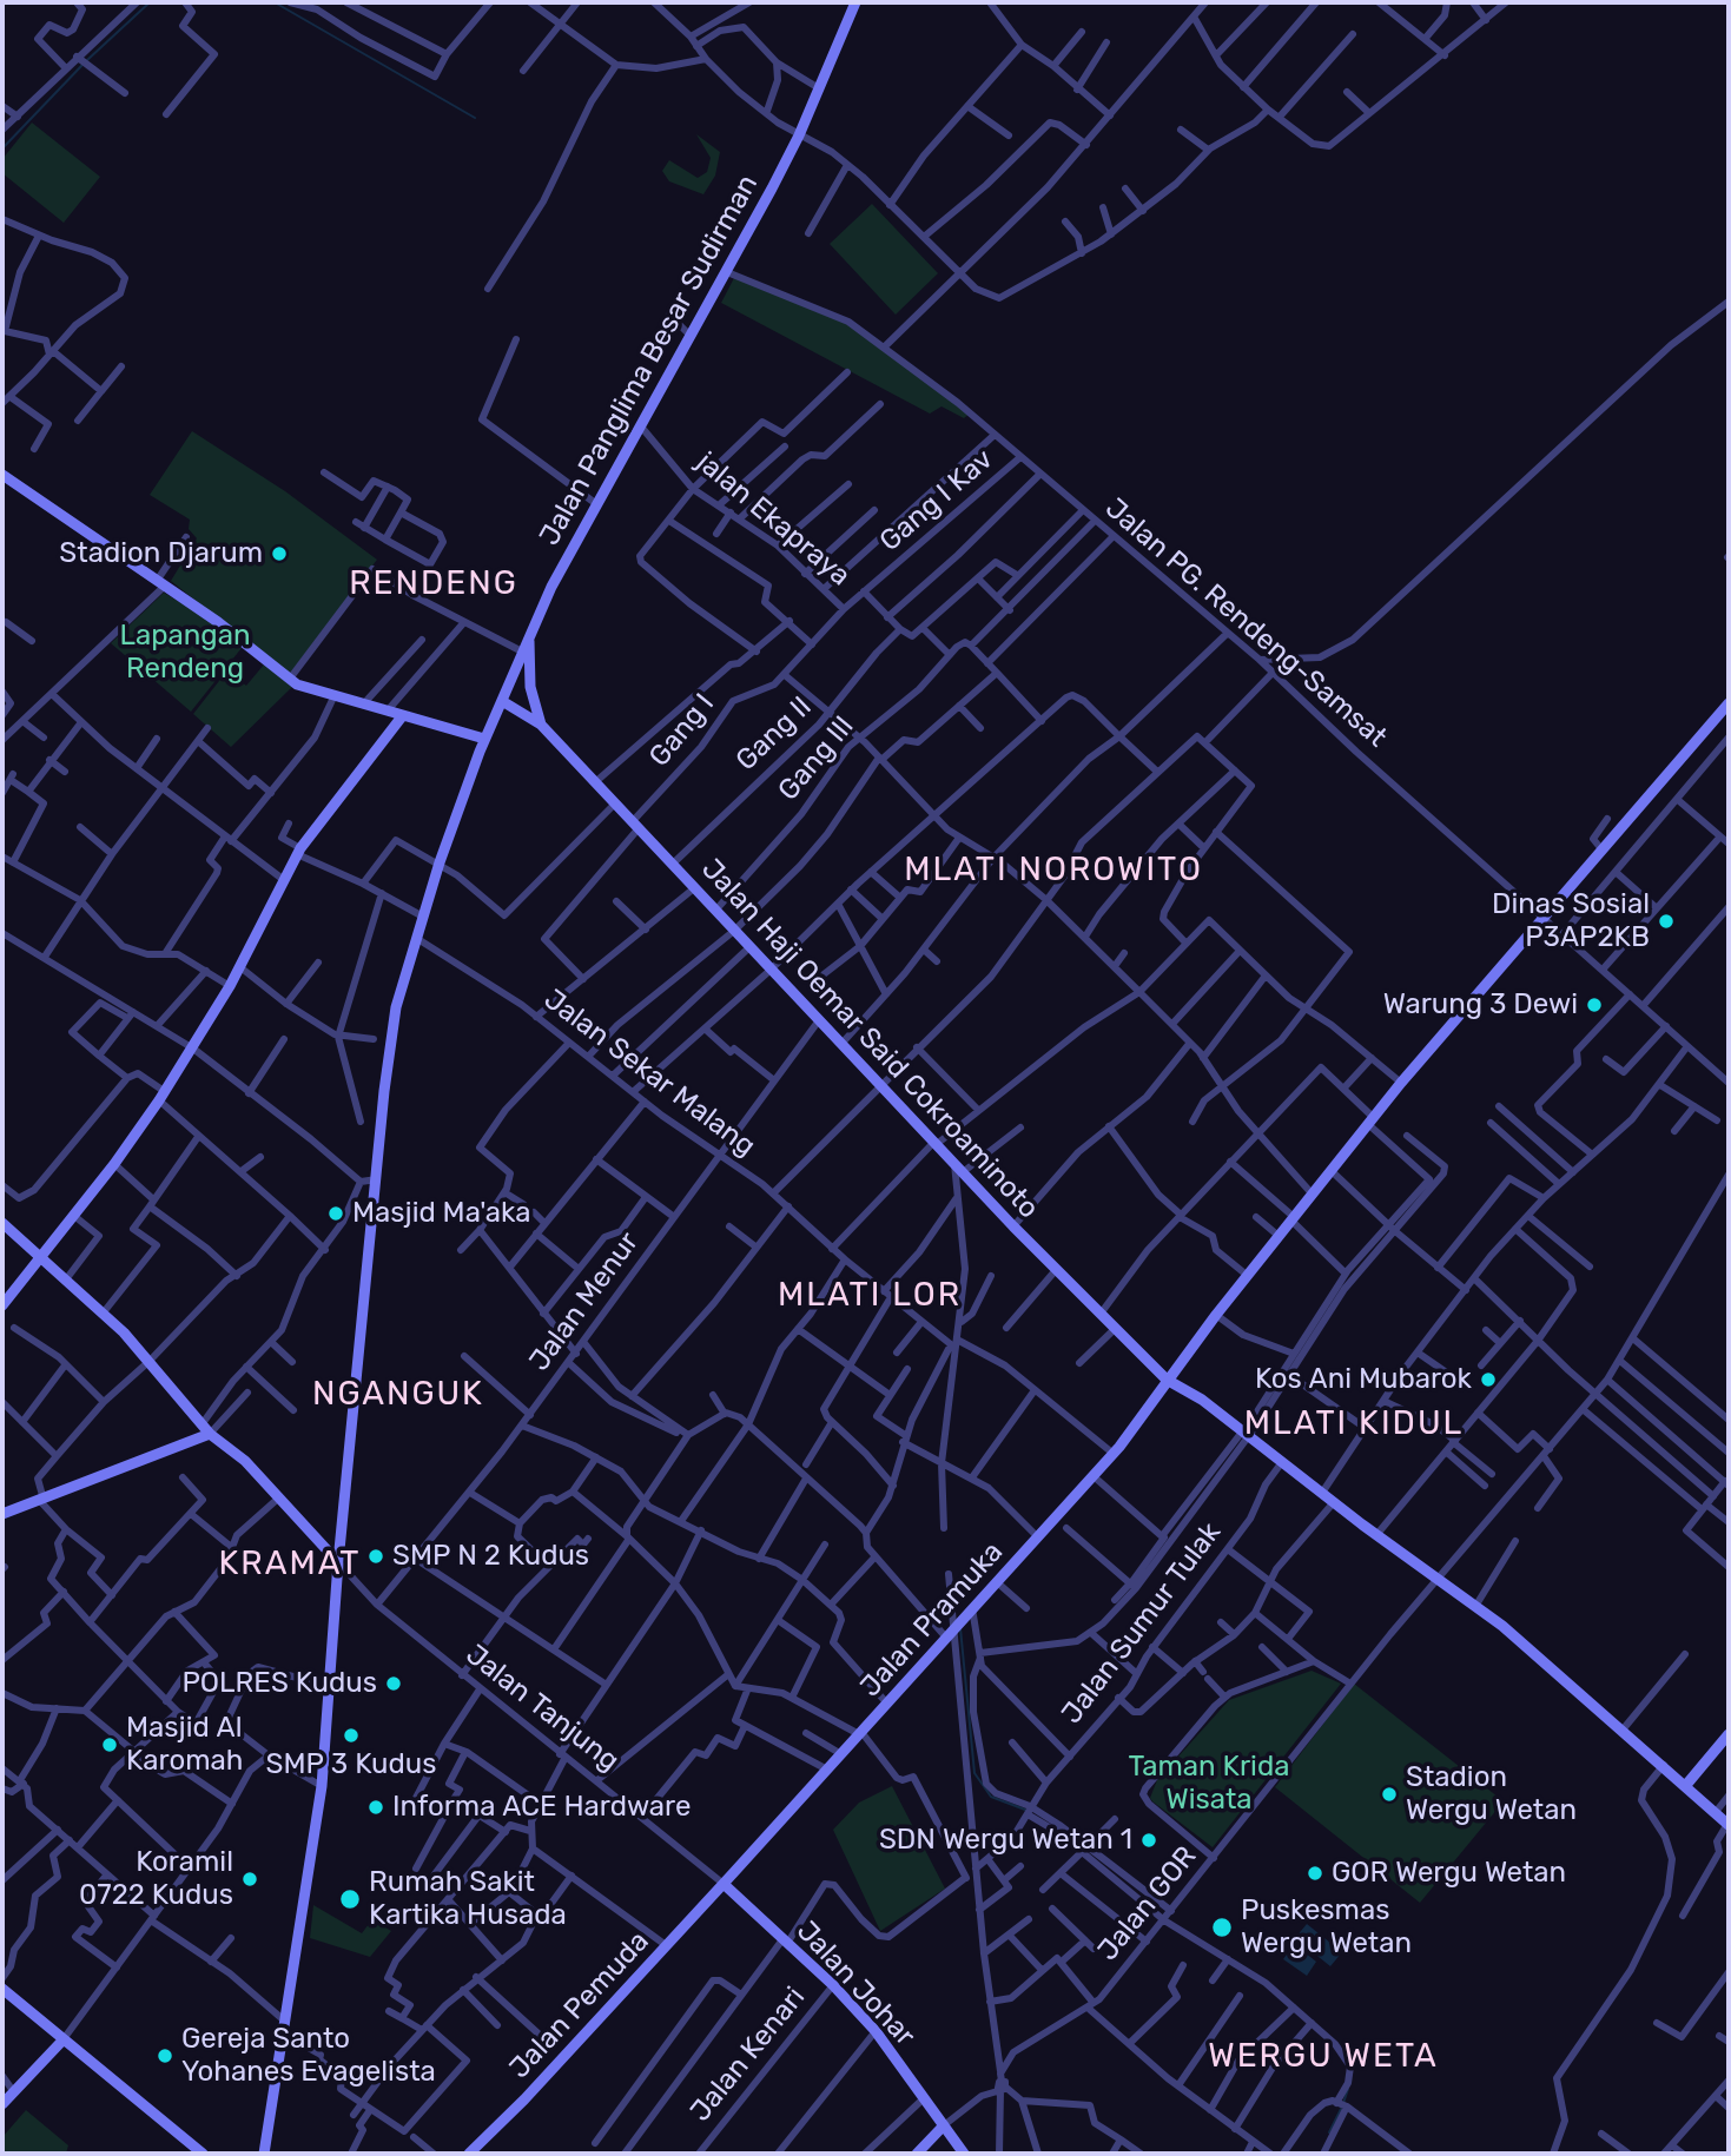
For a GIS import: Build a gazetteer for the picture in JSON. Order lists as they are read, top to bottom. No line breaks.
{"streets":{"main road":["Jalan Panglima Besar Sudirman","Jalan Haji Oemar Said Cokroaminoto","Jalan Pramuka","Jalan Johar","Jalan Pemuda"],"street":["Gang I Kav","jalan Ekapraya","Jalan PG. Rendeng-Samsat","Gang I","Gang II","Gang III","Jalan Sekar Malang","Jalan Menur","Jalan Sumur Tulak","Jalan Tanjung","Jalan GOR","Jalan Kenari"]},"crossings":[["Jalan Panglima Besar Sudirman","jalan Ekapraya"],["Jalan Panglima Besar Sudirman","Jalan PG. Rendeng-Samsat"],["Jalan Panglima Besar Sudirman","Jalan Sekar Malang"],["Jalan Panglima Besar Sudirman","Jalan Tanjung"],["Gang I Kav","jalan Ekapraya"],["Gang I Kav","Jalan PG. Rendeng-Samsat"],["Gang I Kav","Gang I"],["jalan Ekapraya","Gang I"],["Jalan PG. Rendeng-Samsat","Jalan Pramuka"],["Gang I","Jalan Haji Oemar Said Cokroaminoto"],["Gang II","Jalan Haji Oemar Said Cokroaminoto"],["Gang III","Jalan Haji Oemar Said Cokroaminoto"],["Jalan Haji Oemar Said Cokroaminoto","Jalan Menur"],["Jalan Haji Oemar Said Cokroaminoto","Jalan Pramuka"],["Jalan Haji Oemar Said Cokroaminoto","Jalan Sumur Tulak"],["Jalan Haji Oemar Said Cokroaminoto","Jalan GOR"],["Jalan Sekar Malang","Jalan Menur"],["Jalan Sekar Malang","Jalan Pramuka"],["Jalan Menur","Jalan Tanjung"],["Jalan Pramuka","Jalan Tanjung"],["Jalan Pramuka","Jalan Johar"],["Jalan Pramuka","Jalan Pemuda"],["Jalan Sumur Tulak","Jalan Johar"],["Jalan Tanjung","Jalan Johar"],["Jalan Tanjung","Jalan Pemuda"],["Jalan GOR","Jalan Johar"],["Jalan Johar","Jalan Pemuda"],["Jalan Johar","Jalan Kenari"]],"districts":["RENDENG","MLATI NOROWITO","MLATI LOR","NGANGUK","MLATI KIDUL","KRAMAT","WERGU WETA"],"parks":["Lapangan Rendeng","Taman Krida Wisata"],"places":["Stadion Djarum","Dinas Sosial P3AP2KB","Warung 3 Dewi","Masjid Ma'aka","Kos Ani Mubarok","SMP N 2 Kudus","POLRES Kudus","SMP 3 Kudus","Masjid Al Karomah","Stadion Wergu Wetan","Informa ACE Hardware","SDN Wergu Wetan 1","GOR Wergu Wetan","Koramil 0722 Kudus","Rumah Sakit Kartika Husada","Puskesmas Wergu Wetan","Gereja Santo Yohanes Evagelista"]}
